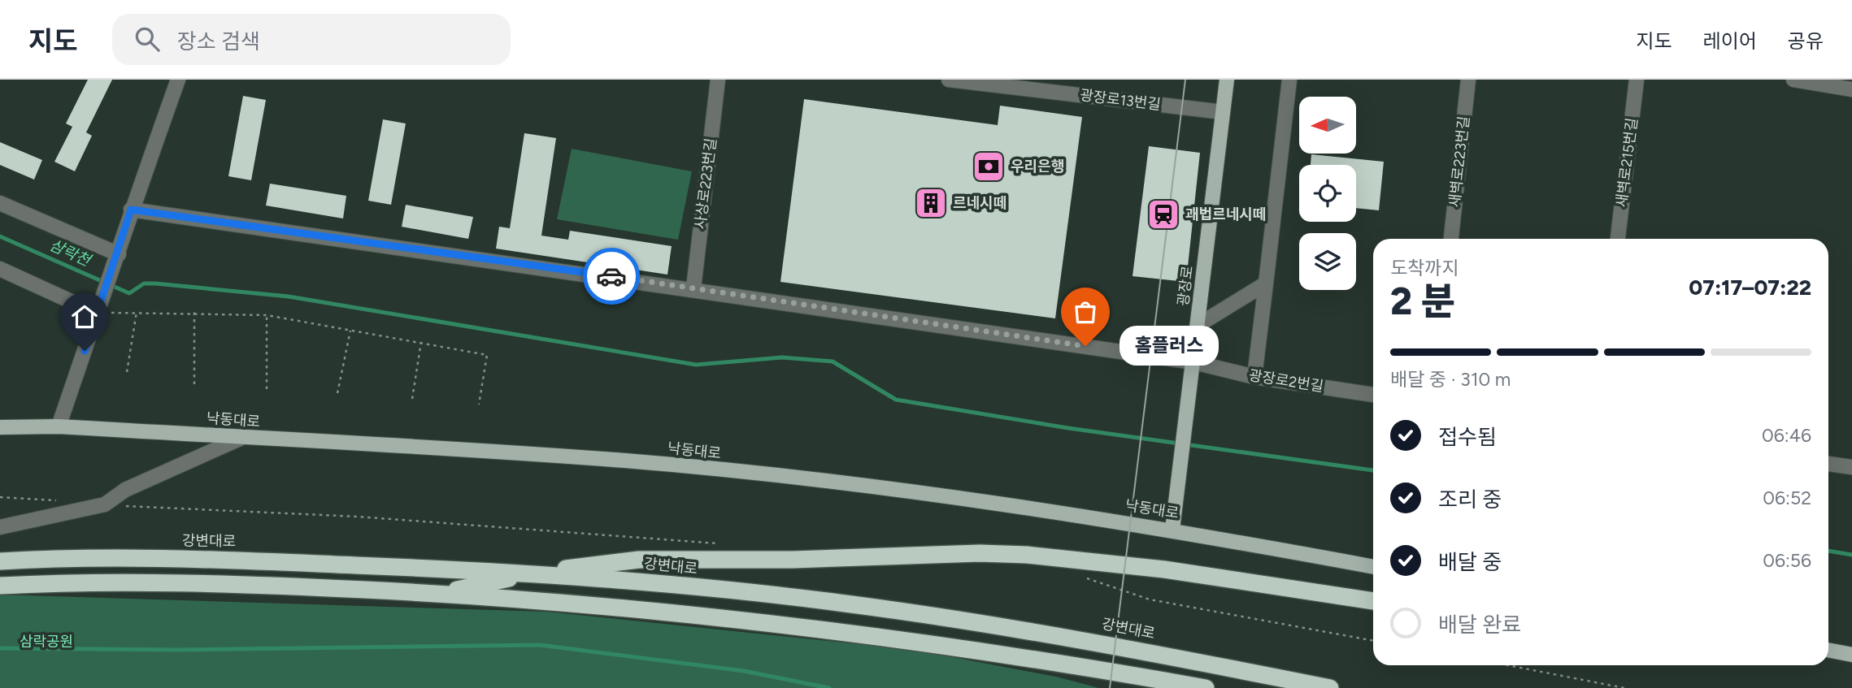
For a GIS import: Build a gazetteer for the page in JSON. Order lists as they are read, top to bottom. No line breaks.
{"streets":{"highway":["강변대로"],"main road":["광장로","낙동대로"],"street":["광장로13번길","새벽로223번길","새벽로215번길","사상로223번길","광장로2번길"]},"crossings":[["광장로13번길","광장로"],["사상로223번길","광장로2번길"],["광장로","광장로2번길"],["광장로","낙동대로"]],"water":["삼락천"],"parks":["삼락공원"],"places":{"bank":["우리은행"],"building":["르네시떼"],"station":["괘법르네시떼"],"other":["홈플러스"]},"north":"left","page":{"header":"지도","search":"장소 검색","nav":["지도","레이어","공유"],"heading":["2 분","도착까지","07:17–07:22"],"bubble":"홈플러스","bar":"배달 중 · 310 m","list":[["접수됨","06:46"],["조리 중","06:52"],["배달 중","06:56"],"배달 완료"]}}
